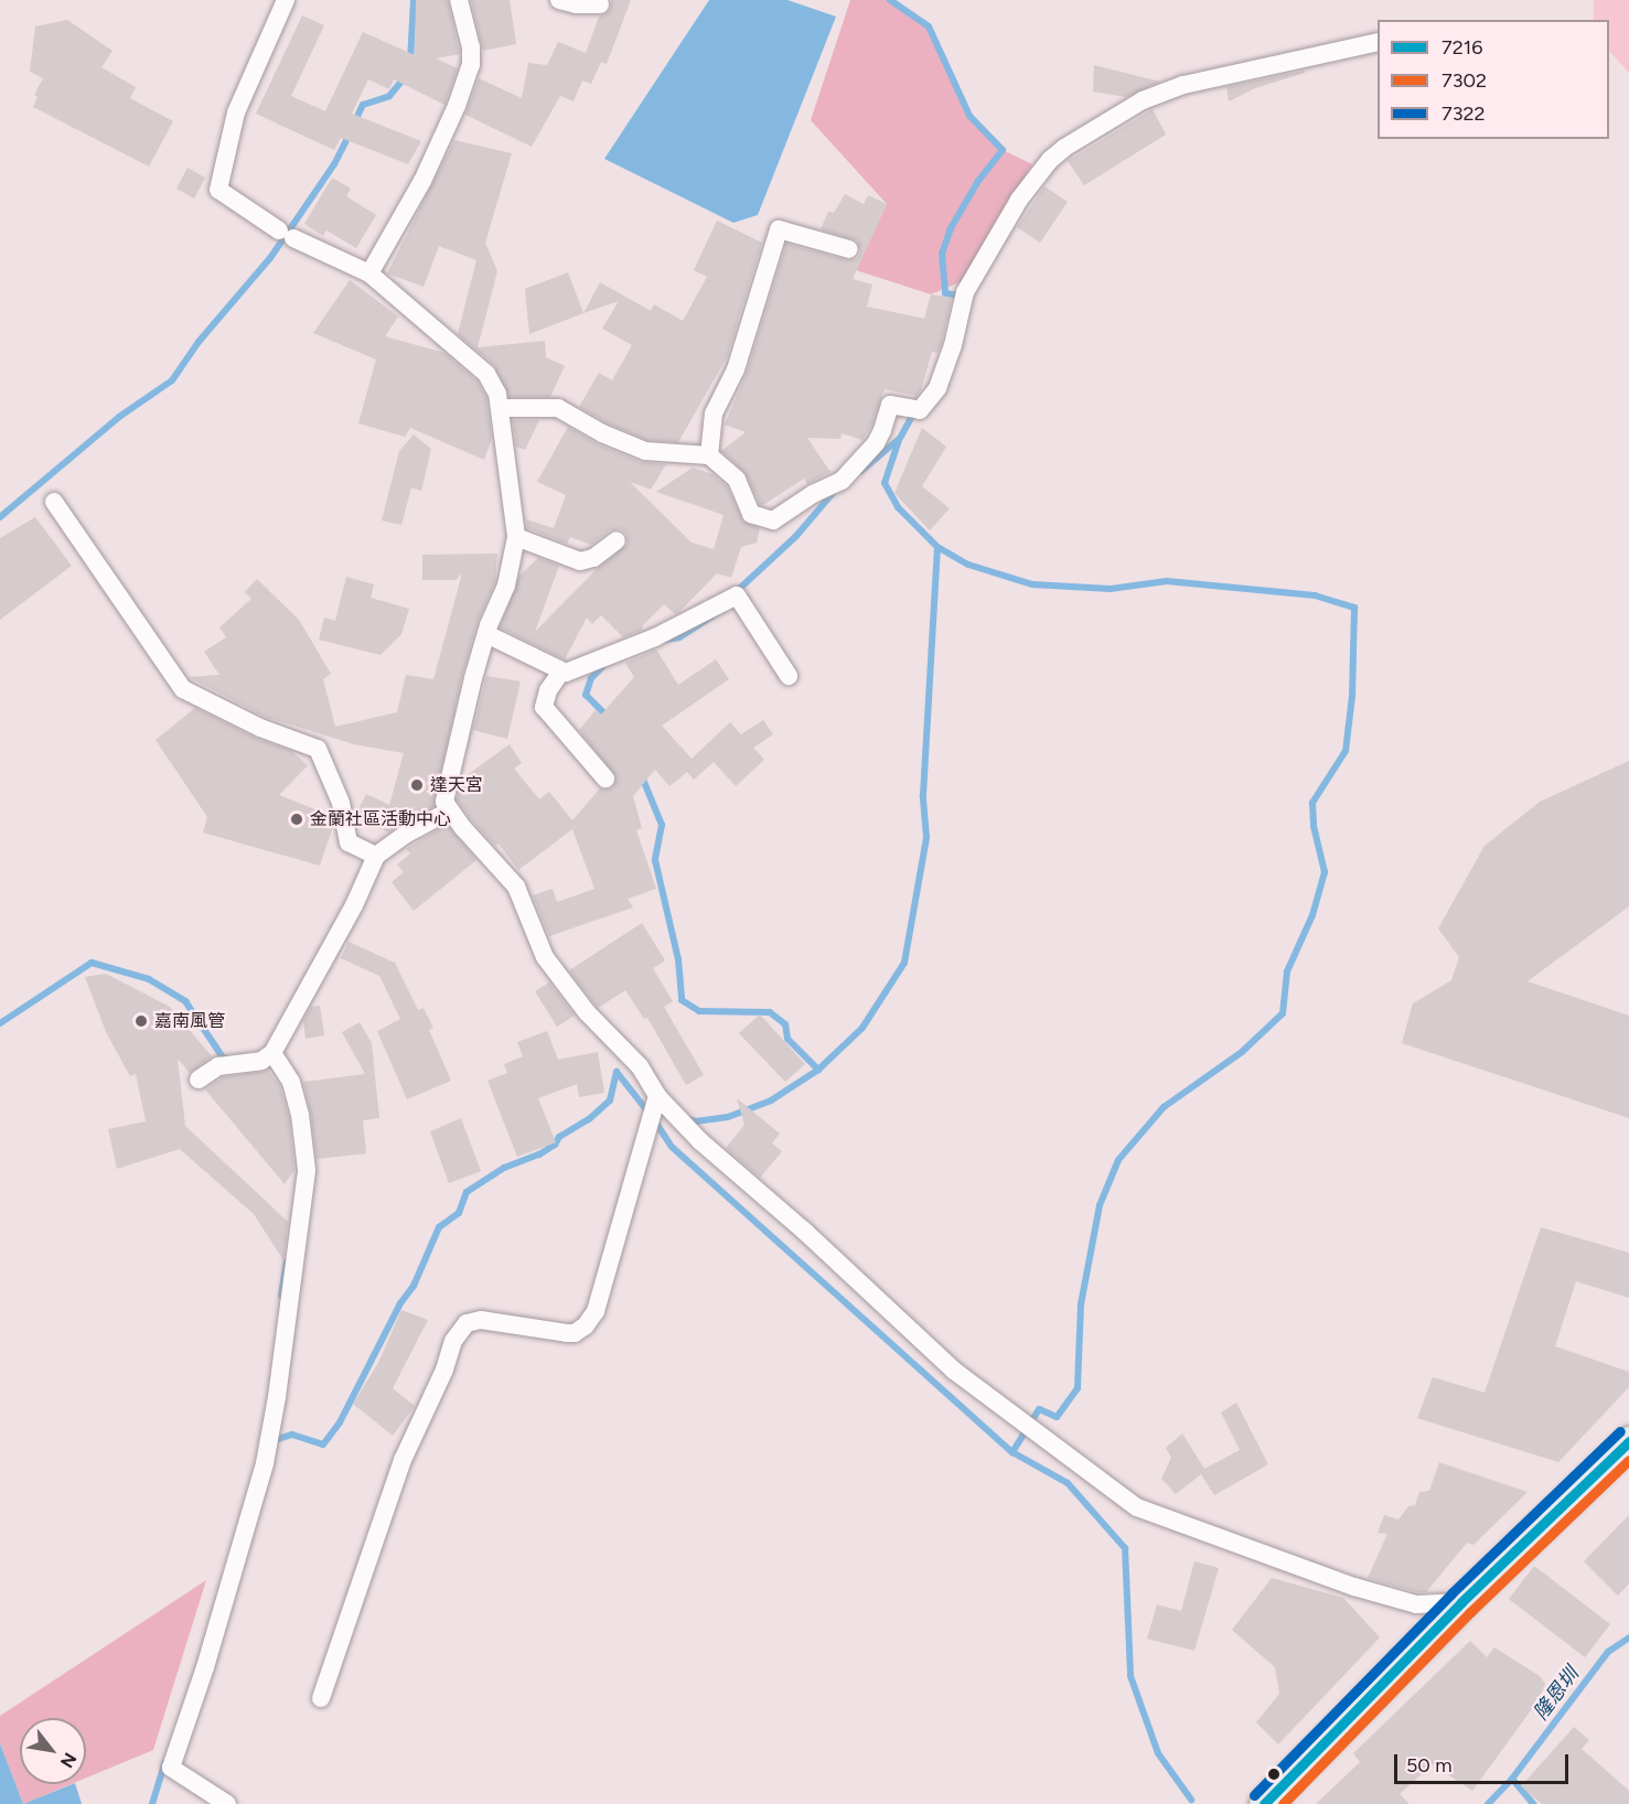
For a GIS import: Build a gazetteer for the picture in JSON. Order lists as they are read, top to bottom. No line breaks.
{"water":["隆恩圳"],"places":["達天宮","金蘭社區活動中心","嘉南風管"],"lines":["transit line 7322","transit line 7216","transit line 7302"],"legend":["7216","7302","7322"],"scale_bar":"50 m","north":"bottom right"}
